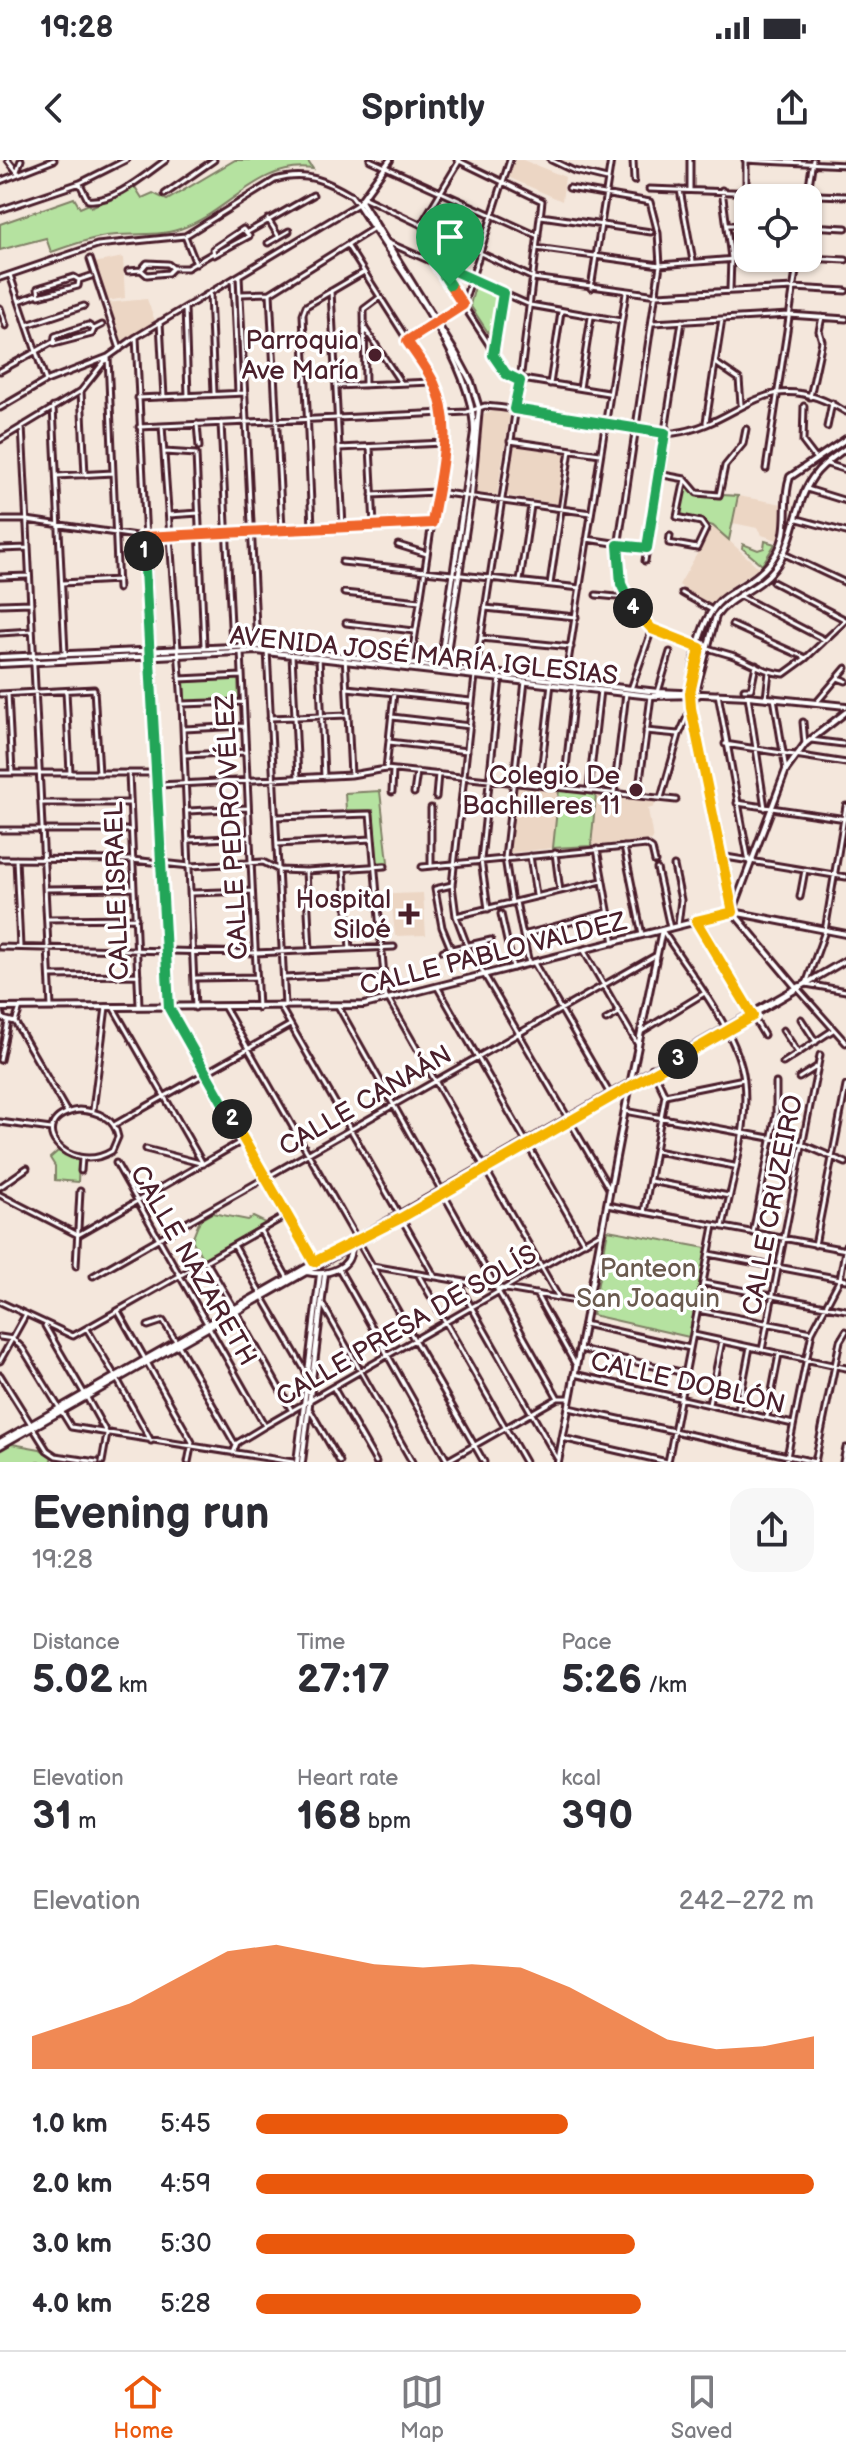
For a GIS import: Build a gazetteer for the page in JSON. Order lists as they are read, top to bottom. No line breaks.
{"streets":{"street":["AVENIDA JOSÉ MARÍA IGLESIAS","CALLE PEDRO VÉLEZ","CALLE ISRAEL","CALLE PABLO VALDEZ","CALLE CANAÁN","CALLE CRUZEIRO","CALLE NAZARETH","CALLE PRESA DE SOLÍS","CALLE DOBLÓN"]},"crossings":[["AVENIDA JOSÉ MARÍA IGLESIAS","CALLE PEDRO VÉLEZ"],["CALLE PEDRO VÉLEZ","CALLE PABLO VALDEZ"],["CALLE ISRAEL","CALLE PABLO VALDEZ"],["CALLE CANAÁN","CALLE NAZARETH"],["CALLE NAZARETH","CALLE PRESA DE SOLÍS"]],"parks":["Panteon San Joaquin"],"places":{"other":["Parroquia Ave María","Colegio De Bachilleres 11"],"health":["Hospital Siloé"]},"page":{"status":"19:28","header":"Sprintly","pins":["1","4","3","2"],"heading":["Evening run","19:28"],"stats":[["Distance","5.02 km"],["Time","27:17"],["Pace","5:26 /km"],["Elevation","31 m"],["Heart rate","168 bpm"],["kcal","390"]],"chart":["Elevation","242–272 m"],"list":[{"name":"1.0 km","note":"5:45"},{"name":"2.0 km","note":"4:59"},{"name":"3.0 km","note":"5:30"},{"name":"4.0 km","note":"5:28"}],"tabs":["Home","Map","Saved"]}}
